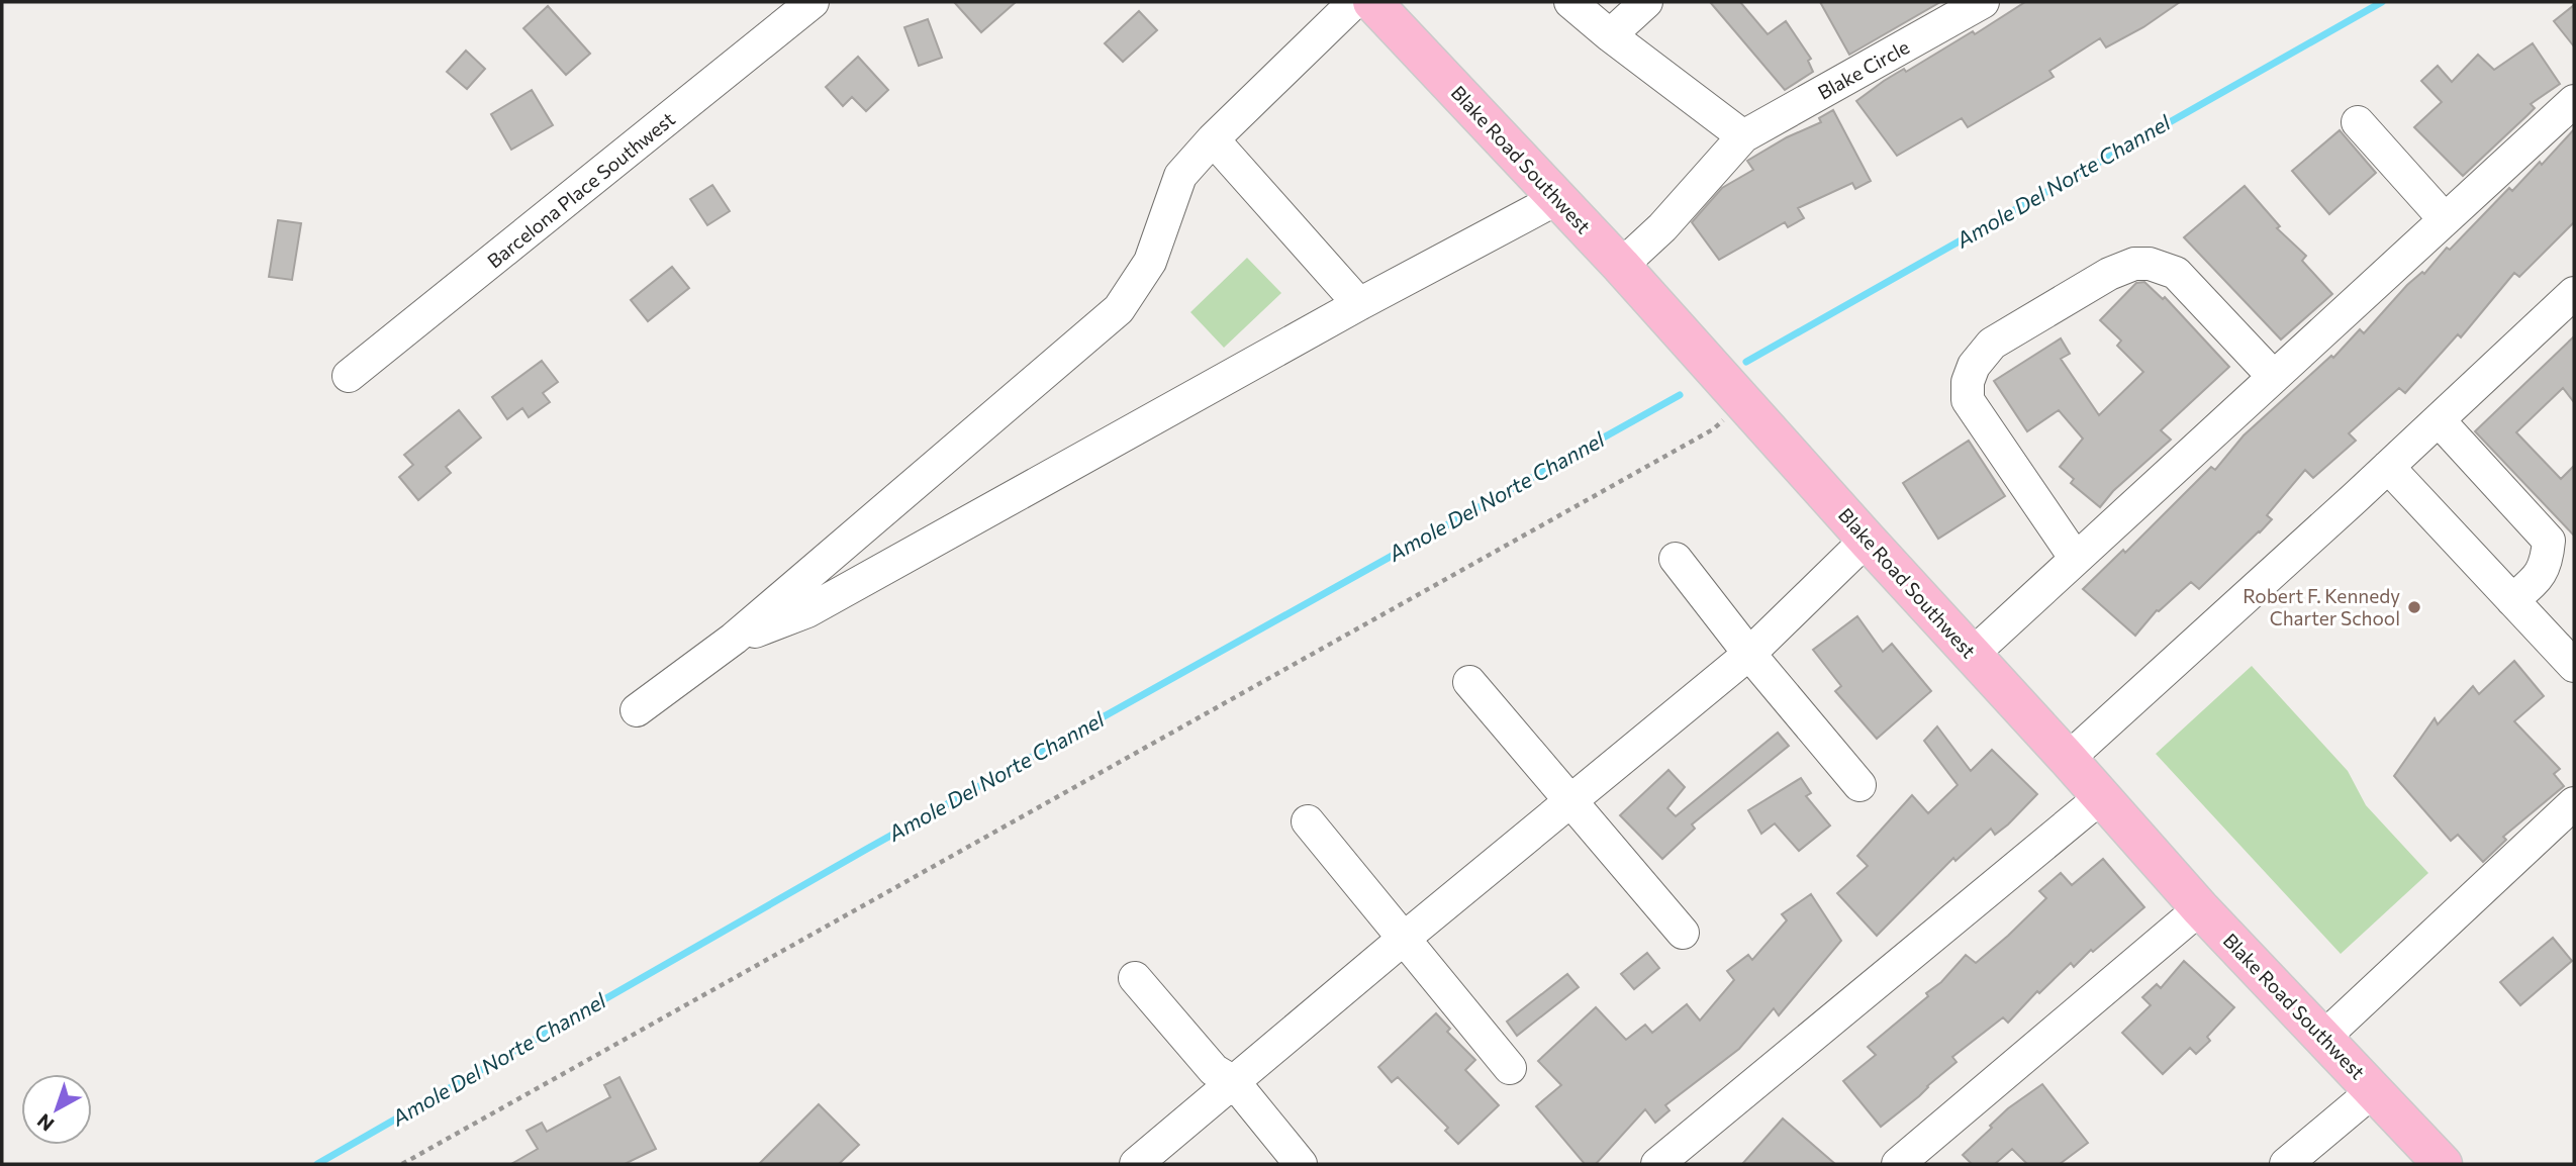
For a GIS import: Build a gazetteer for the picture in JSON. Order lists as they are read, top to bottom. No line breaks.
{"streets":{"main road":["Blake Road Southwest"],"street":["Blake Circle","Barcelona Place Southwest"]},"crossings":[["Blake Circle","Blake Road Southwest"]],"water":["Amole Del Norte Channel"],"places":["Robert F. Kennedy Charter School"],"north":"bottom left"}
